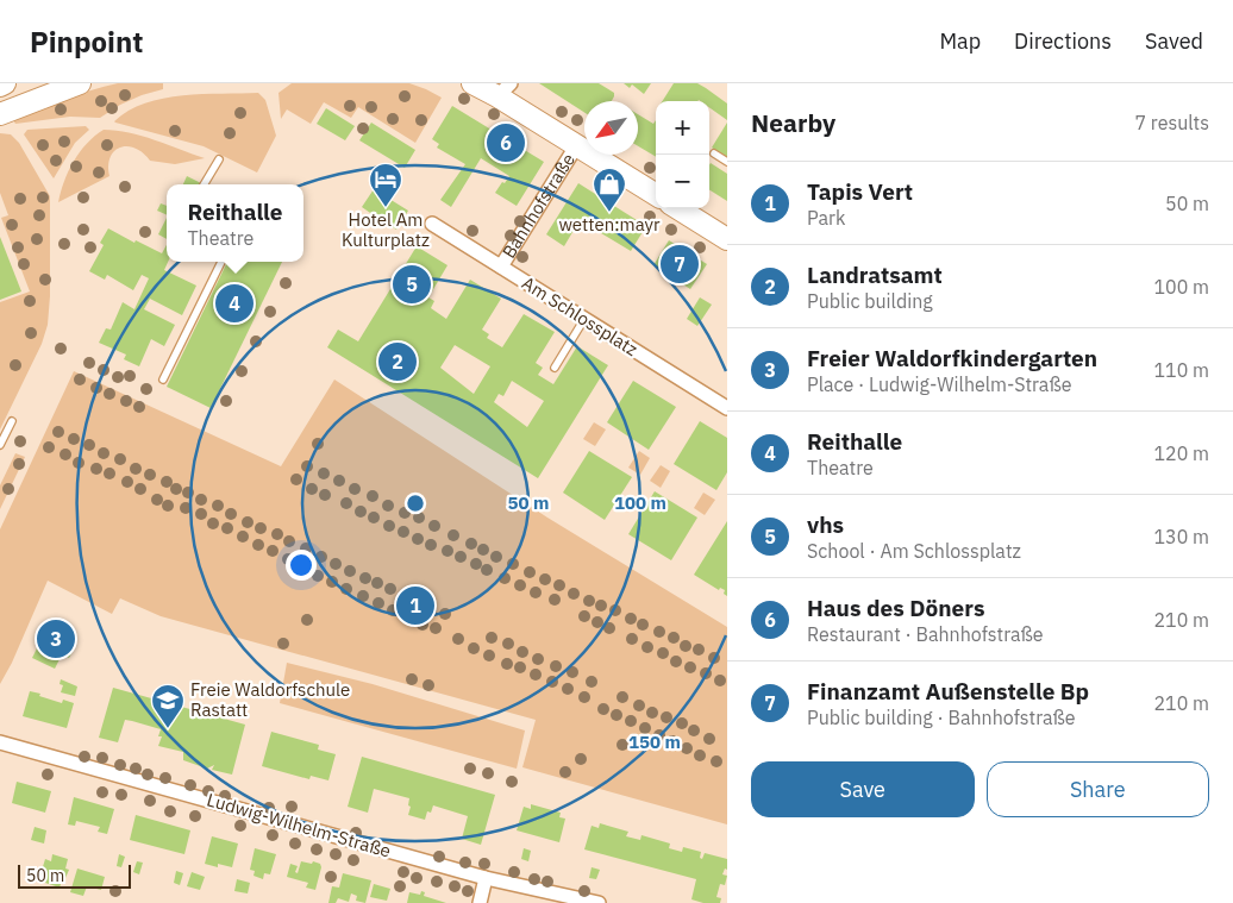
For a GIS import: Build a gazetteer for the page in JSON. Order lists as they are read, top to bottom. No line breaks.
{"streets":{"main road":["Bahnhofstraße"],"street":["Am Schlossplatz","Ludwig-Wilhelm-Straße"]},"crossings":[["Bahnhofstraße","Am Schlossplatz"]],"places":{"hotel":["Hotel Am Kulturplatz"],"shop":["wetten:mayr"],"school or university":["Freie Waldorfschule Rastatt"]},"scale_bar":"50 m","north":"bottom left","page":{"header":"Pinpoint","nav":["Map","Directions","Saved"],"heading":["Nearby","7 results"],"map_buttons":["+","−"],"pins":["6","7","5","4","2","1","3"],"list":[{"mark":"1","name":"Tapis Vert","note":"Park","value":"50 m"},{"mark":"2","name":"Landratsamt","note":"Public building","value":"100 m"},{"mark":"3","name":"Freier Waldorfkindergarten","note":"Place · Ludwig-Wilhelm-Straße","value":"110 m"},{"mark":"4","name":"Reithalle","note":"Theatre","value":"120 m"},{"mark":"5","name":"vhs","note":"School · Am Schlossplatz","value":"130 m"},{"mark":"6","name":"Haus des Döners","note":"Restaurant · Bahnhofstraße","value":"210 m"},{"mark":"7","name":"Finanzamt Außenstelle Bp","note":"Public building · Bahnhofstraße","value":"210 m"}],"popup":["Reithalle","Theatre"],"buttons":["Save","Share"],"scale":"50 m"},"rings":["50 m","100 m","150 m"]}
